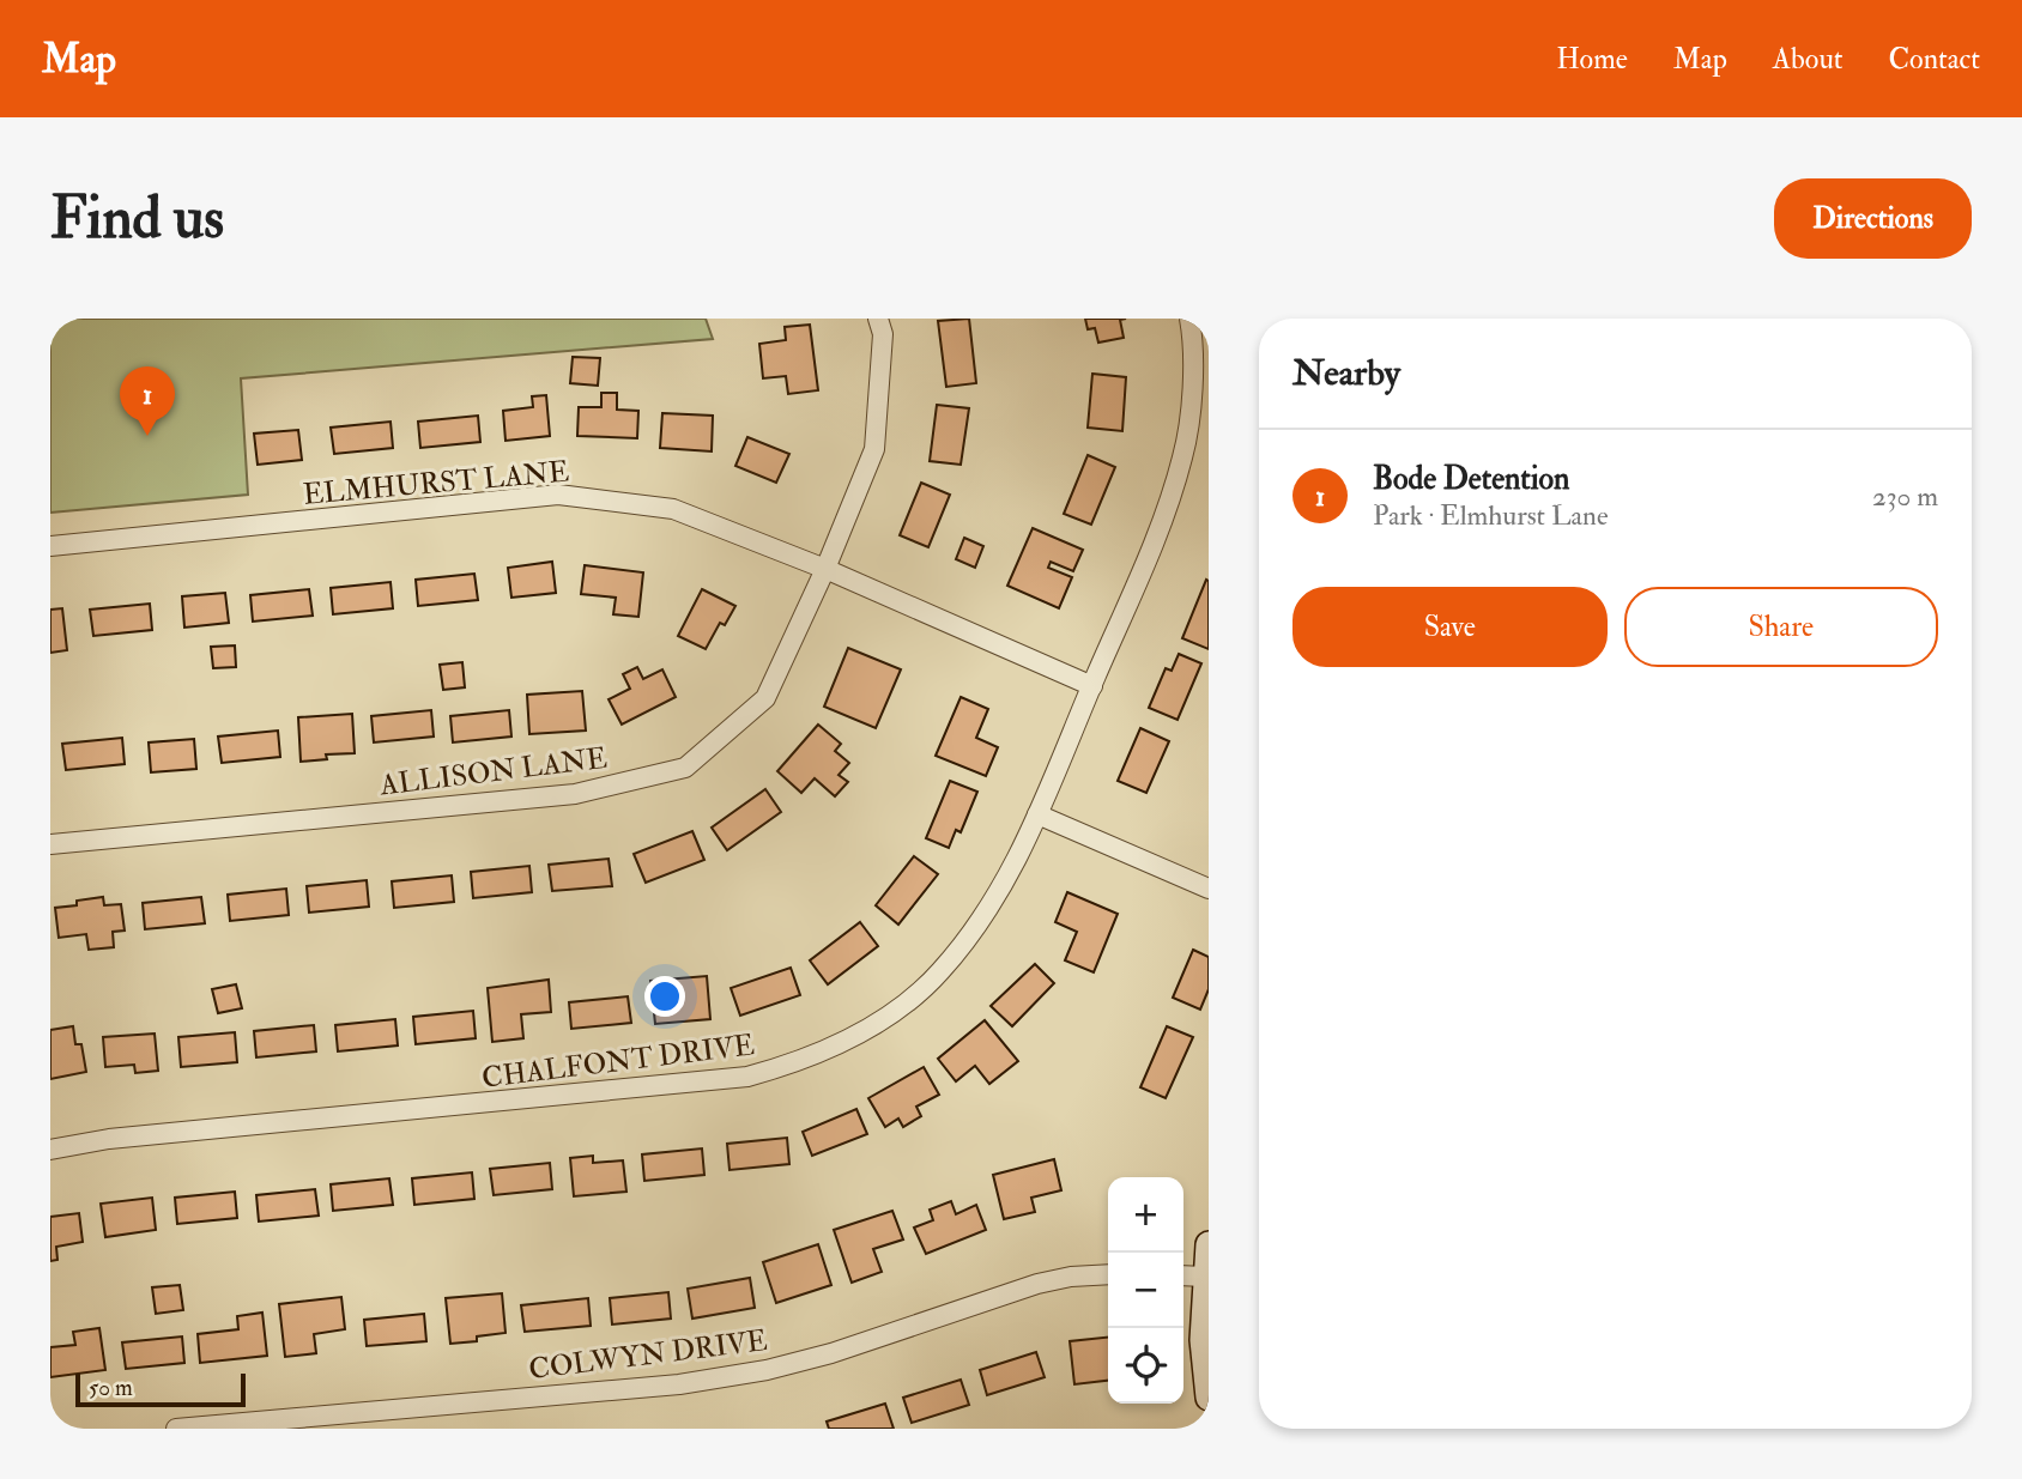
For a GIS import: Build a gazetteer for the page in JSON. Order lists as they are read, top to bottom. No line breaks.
{"streets":{"street":["ELMHURST LANE","ALLISON LANE","CHALFONT DRIVE","COLWYN DRIVE"]},"crossings":[["ELMHURST LANE","ALLISON LANE"],["ELMHURST LANE","CHALFONT DRIVE"]],"scale_bar":"50 m","page":{"header":"Map","nav":["Home","Map","About","Contact"],"buttons":["Directions",["Save","Share"]],"title":"Find us","heading":"Nearby","pins":"1","list":[{"mark":"1","name":"Bode Detention","note":"Park · Elmhurst Lane","value":"230 m"}],"map_buttons":["+","−"],"scale":"50 m"}}
